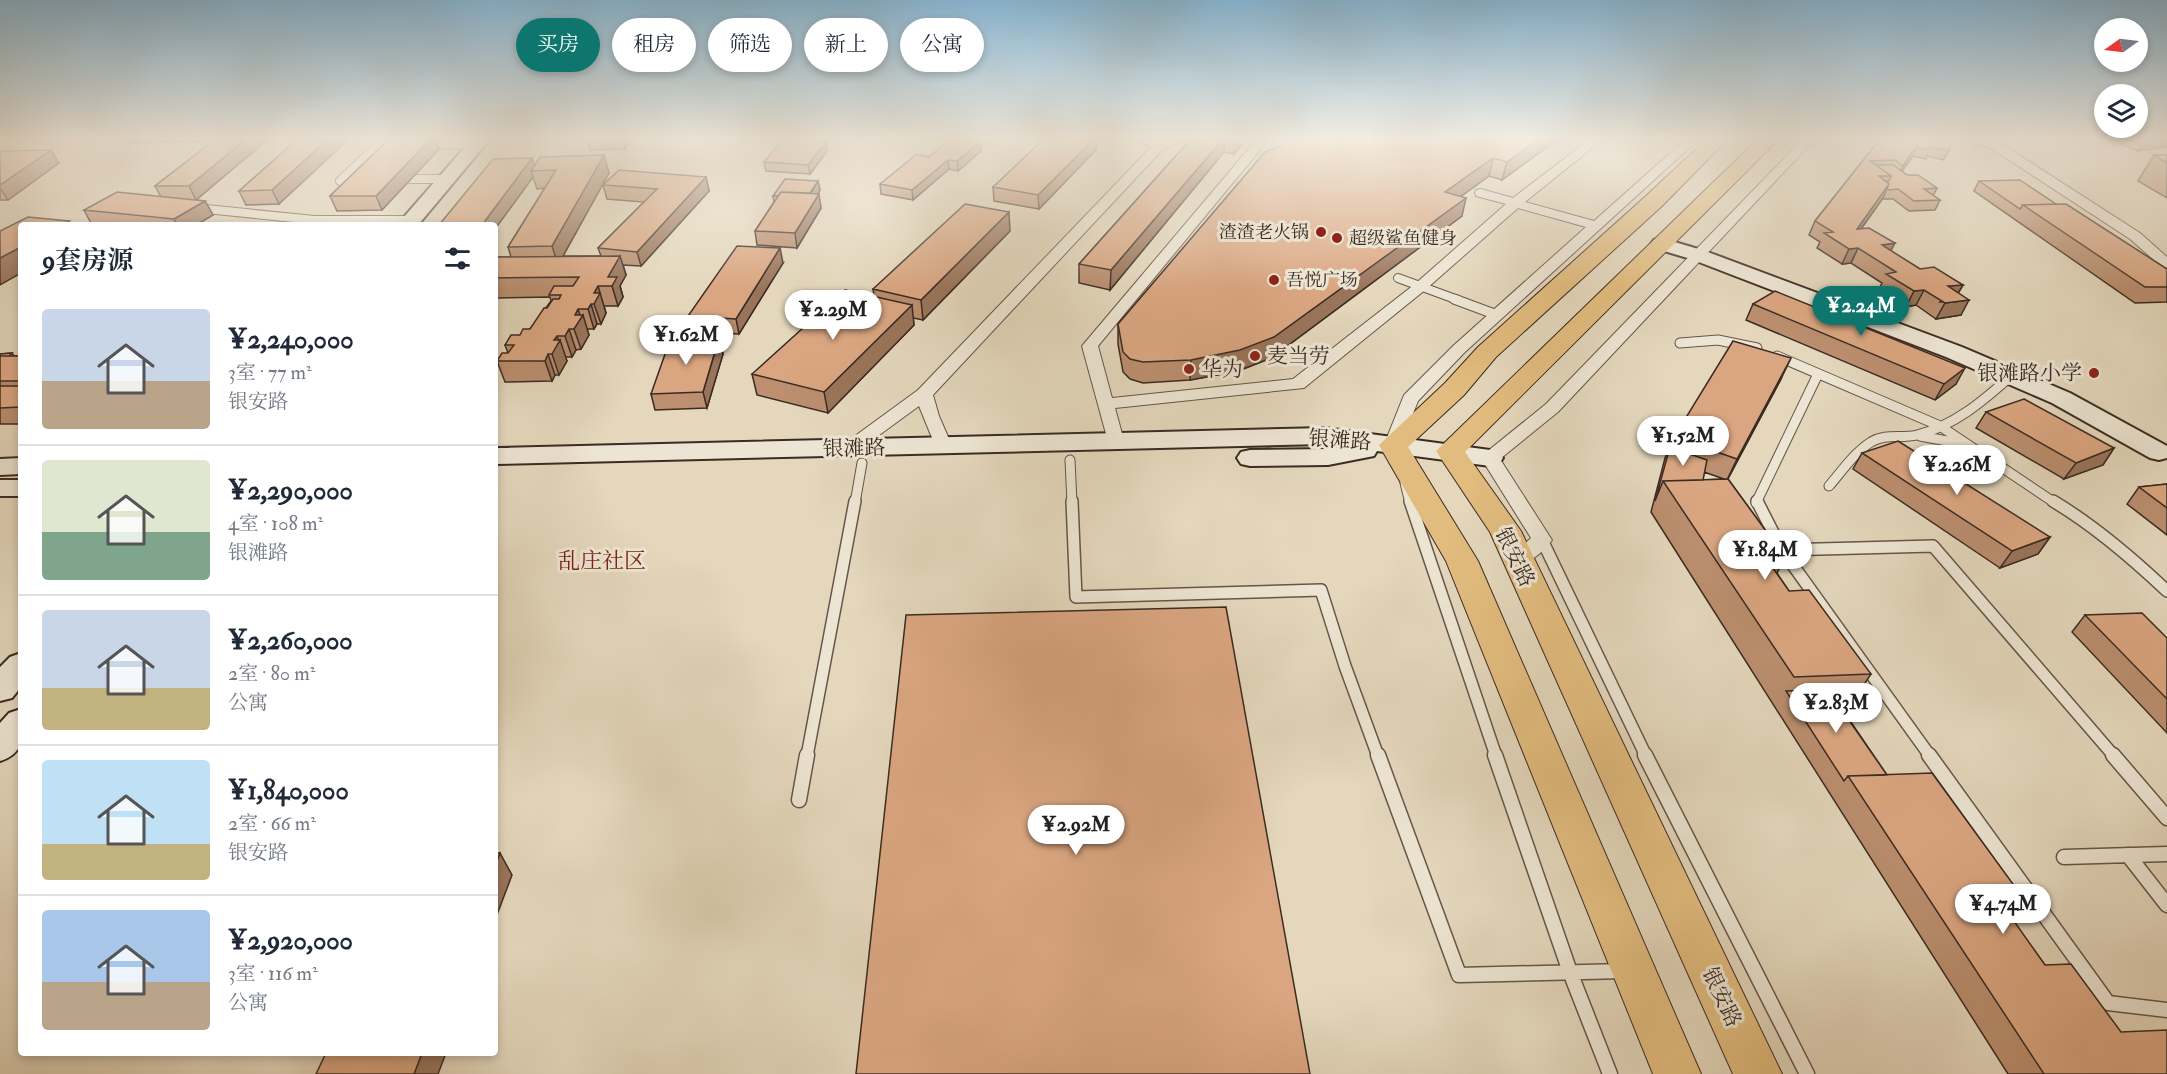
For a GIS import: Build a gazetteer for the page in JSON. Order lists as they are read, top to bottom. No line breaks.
{"streets":{"main road":["银安路"],"street":["银滩路"]},"districts":["乱庄社区"],"places":["渣渣老火锅","超级鲨鱼健身","吾悦广场","麦当劳","华为","银滩路小学"],"north":"left","page":{"chip":["买房","租房","筛选","新上","公寓"],"heading":"9套房源","price":["¥2.24M","¥2.29M","¥1.62M","¥1.52M","¥2.26M","¥1.84M","¥2.83M","¥2.92M","¥4.74M"],"list":[{"name":"¥2,240,000","note":"3室 · 77 m² · 银安路"},{"name":"¥2,290,000","note":"4室 · 108 m² · 银滩路"},{"name":"¥2,260,000","note":"2室 · 80 m² · 公寓"},{"name":"¥1,840,000","note":"2室 · 66 m² · 银安路"},{"name":"¥2,920,000","note":"3室 · 116 m² · 公寓"}]}}
